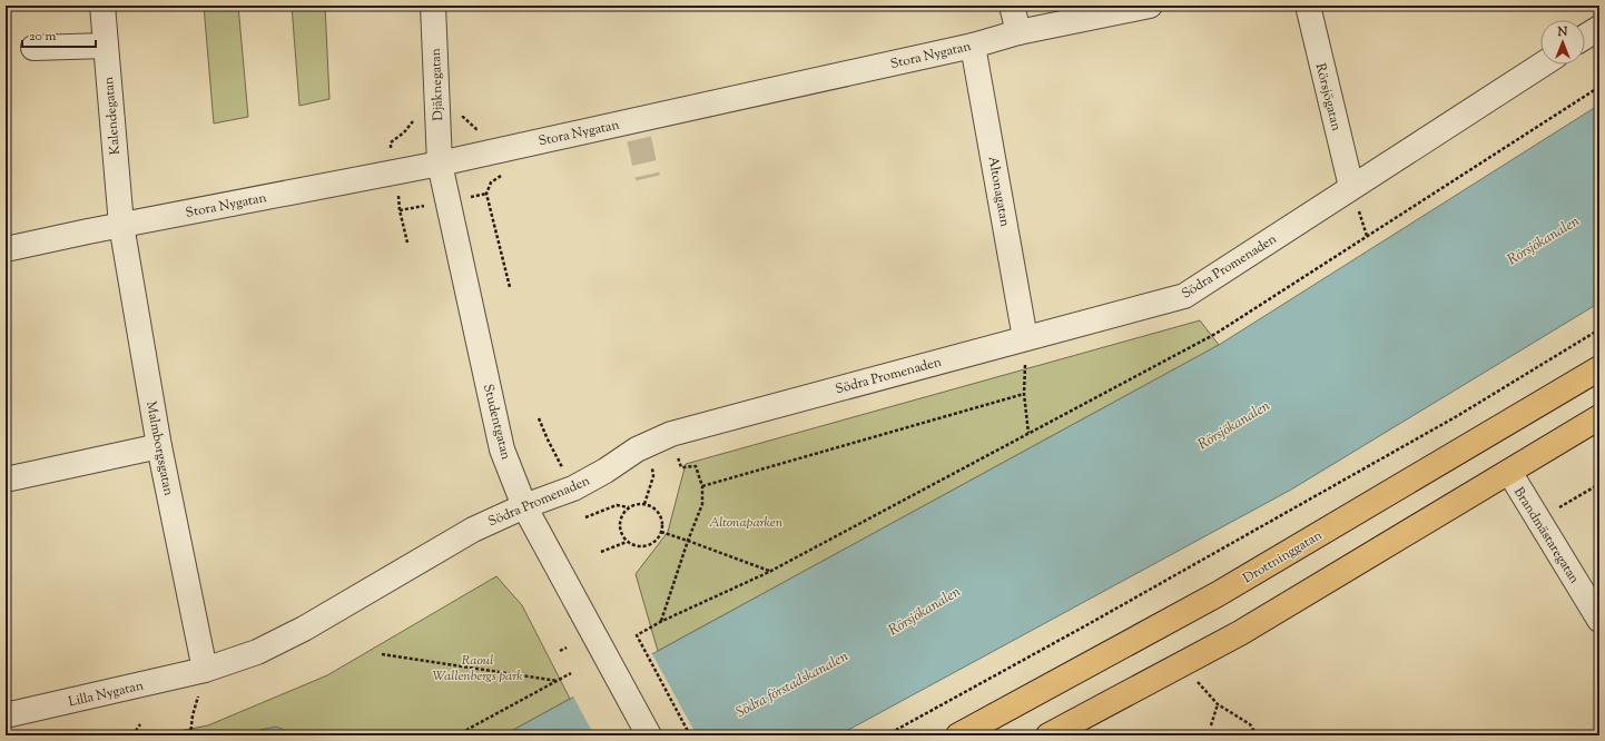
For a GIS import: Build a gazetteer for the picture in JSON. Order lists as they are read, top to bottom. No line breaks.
{"streets":{"main road":["Drottninggatan"],"street":["Stora Nygatan","Djäknegatan","Rörsjögatan","Kalendegatan","Altonagatan","Södra Promenaden","Studentgatan","Malmborgsgatan","Brandmästaregatan","Lilla Nygatan"]},"crossings":[["Stora Nygatan","Djäknegatan"],["Stora Nygatan","Kalendegatan"],["Stora Nygatan","Altonagatan"],["Stora Nygatan","Studentgatan"],["Stora Nygatan","Malmborgsgatan"],["Djäknegatan","Studentgatan"],["Rörsjögatan","Södra Promenaden"],["Kalendegatan","Malmborgsgatan"],["Altonagatan","Södra Promenaden"],["Södra Promenaden","Studentgatan"],["Södra Promenaden","Malmborgsgatan"],["Södra Promenaden","Lilla Nygatan"],["Malmborgsgatan","Lilla Nygatan"]],"water":["Rörsjökanalen","Södra förstadskanalen"],"parks":["Altonaparken","Raoul Wallenbergs park"],"scale_bar":"20 m","north":"top"}
